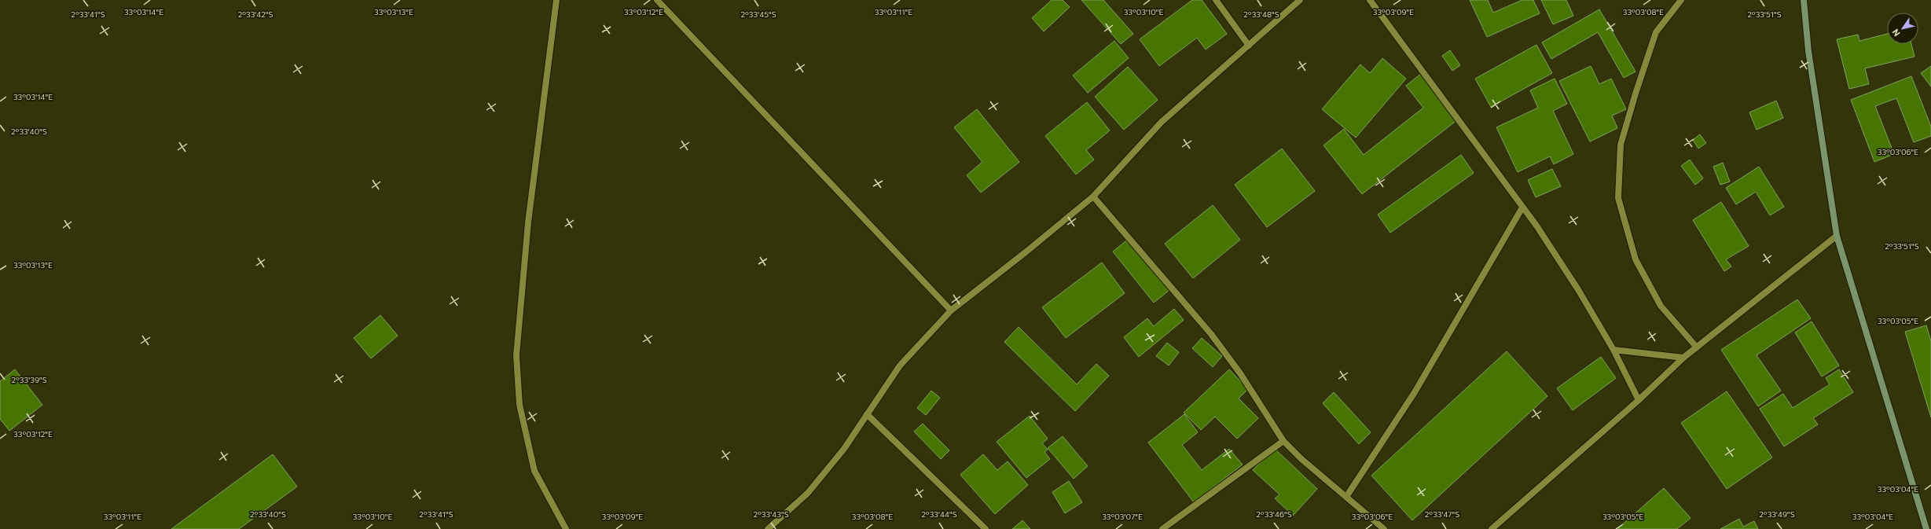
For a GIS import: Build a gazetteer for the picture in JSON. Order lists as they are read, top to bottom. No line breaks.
{"north":"bottom left","coordinates":["33°03'14\"E","33°03'13\"E","33°03'12\"E","33°03'11\"E","33°03'10\"E","33°03'09\"E","33°03'08\"E","2°33'51\"S","2°33'41\"S","2°33'42\"S","2°33'45\"S","2°33'48\"S","2°33'40\"S","33°03'06\"E","33°03'05\"E","2°33'39\"S","33°03'04\"E","2°33'43\"S","2°33'44\"S","2°33'46\"S","2°33'47\"S","2°33'49\"S","33°03'07\"E"]}
